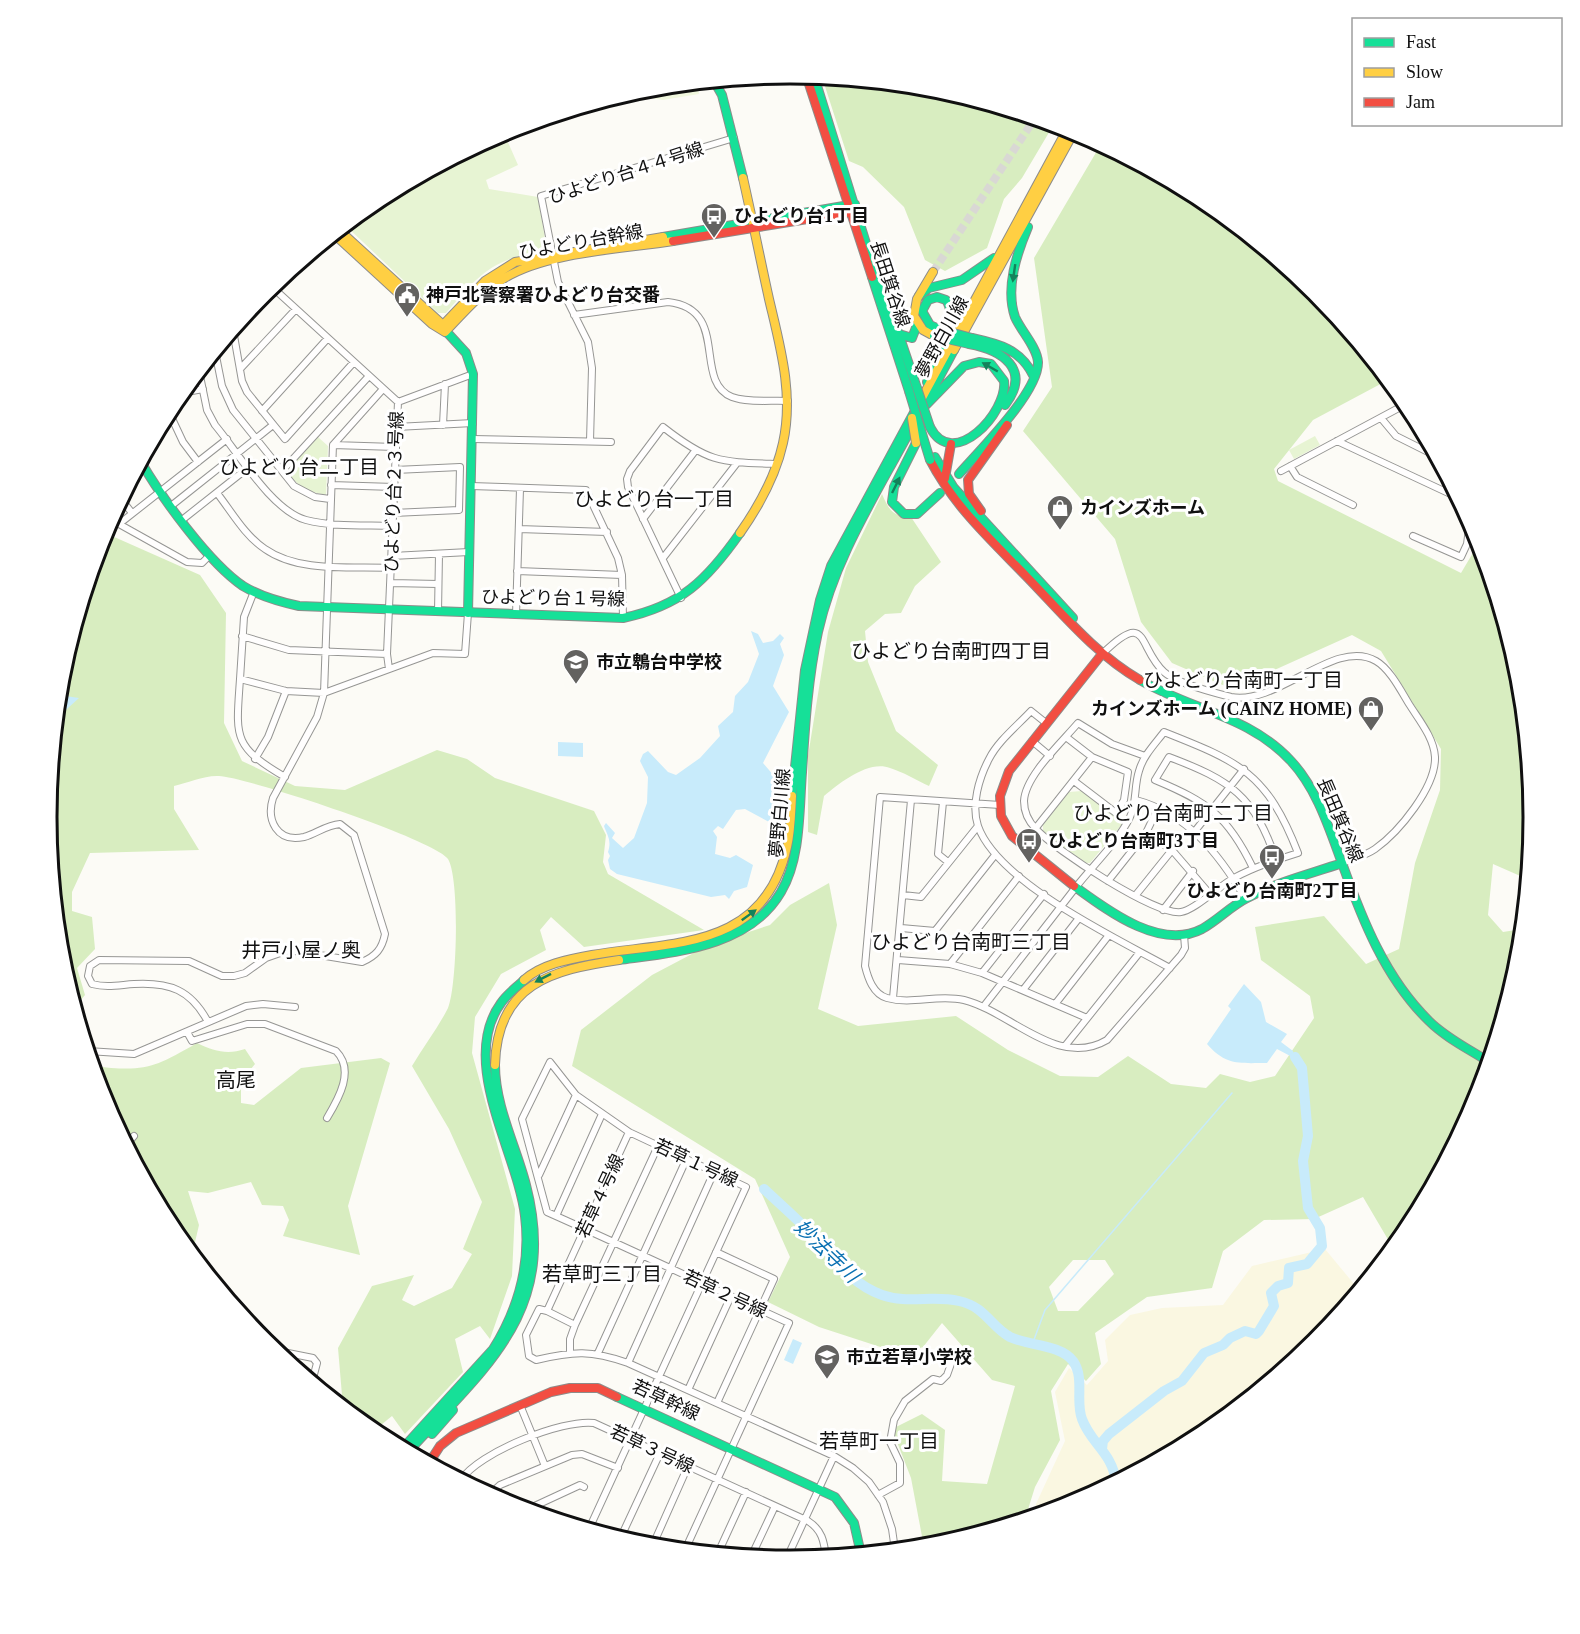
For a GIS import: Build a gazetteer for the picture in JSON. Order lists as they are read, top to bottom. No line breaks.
{"streets":{"street":["ひよどり台４４号線","ひよどり台幹線","長田箕谷線","夢野白川線","ひよどり台２３号線","ひよどり台１号線","若草１号線","若草４号線","若草２号線","若草幹線","若草３号線"]},"crossings":[["ひよどり台４４号線","ひよどり台幹線"],["ひよどり台４４号線","ひよどり台１号線"],["ひよどり台幹線","長田箕谷線"],["ひよどり台幹線","ひよどり台１号線"],["ひよどり台２３号線","ひよどり台１号線"],["若草１号線","若草４号線"],["若草１号線","若草２号線"],["若草１号線","若草幹線"],["若草１号線","若草３号線"],["若草４号線","若草２号線"],["若草２号線","若草幹線"],["若草２号線","若草３号線"]],"districts":["ひよどり台二丁目","ひよどり台一丁目","ひよどり台南町四丁目","ひよどり台南町一丁目","ひよどり台南町二丁目","ひよどり台南町三丁目","井戸小屋ノ奥","高尾","若草町三丁目","若草町一丁目"],"water":["妙法寺川"],"places":{"bus stop":["ひよどり台1丁目","ひよどり台南町3丁目","ひよどり台南町2丁目"],"public building":["神戸北警察署ひよどり台交番"],"shop":["カインズホーム","カインズホーム (CAINZ HOME)"],"school or university":["市立鵯台中学校","市立若草小学校"]},"legend":["Fast","Slow","Jam"]}
